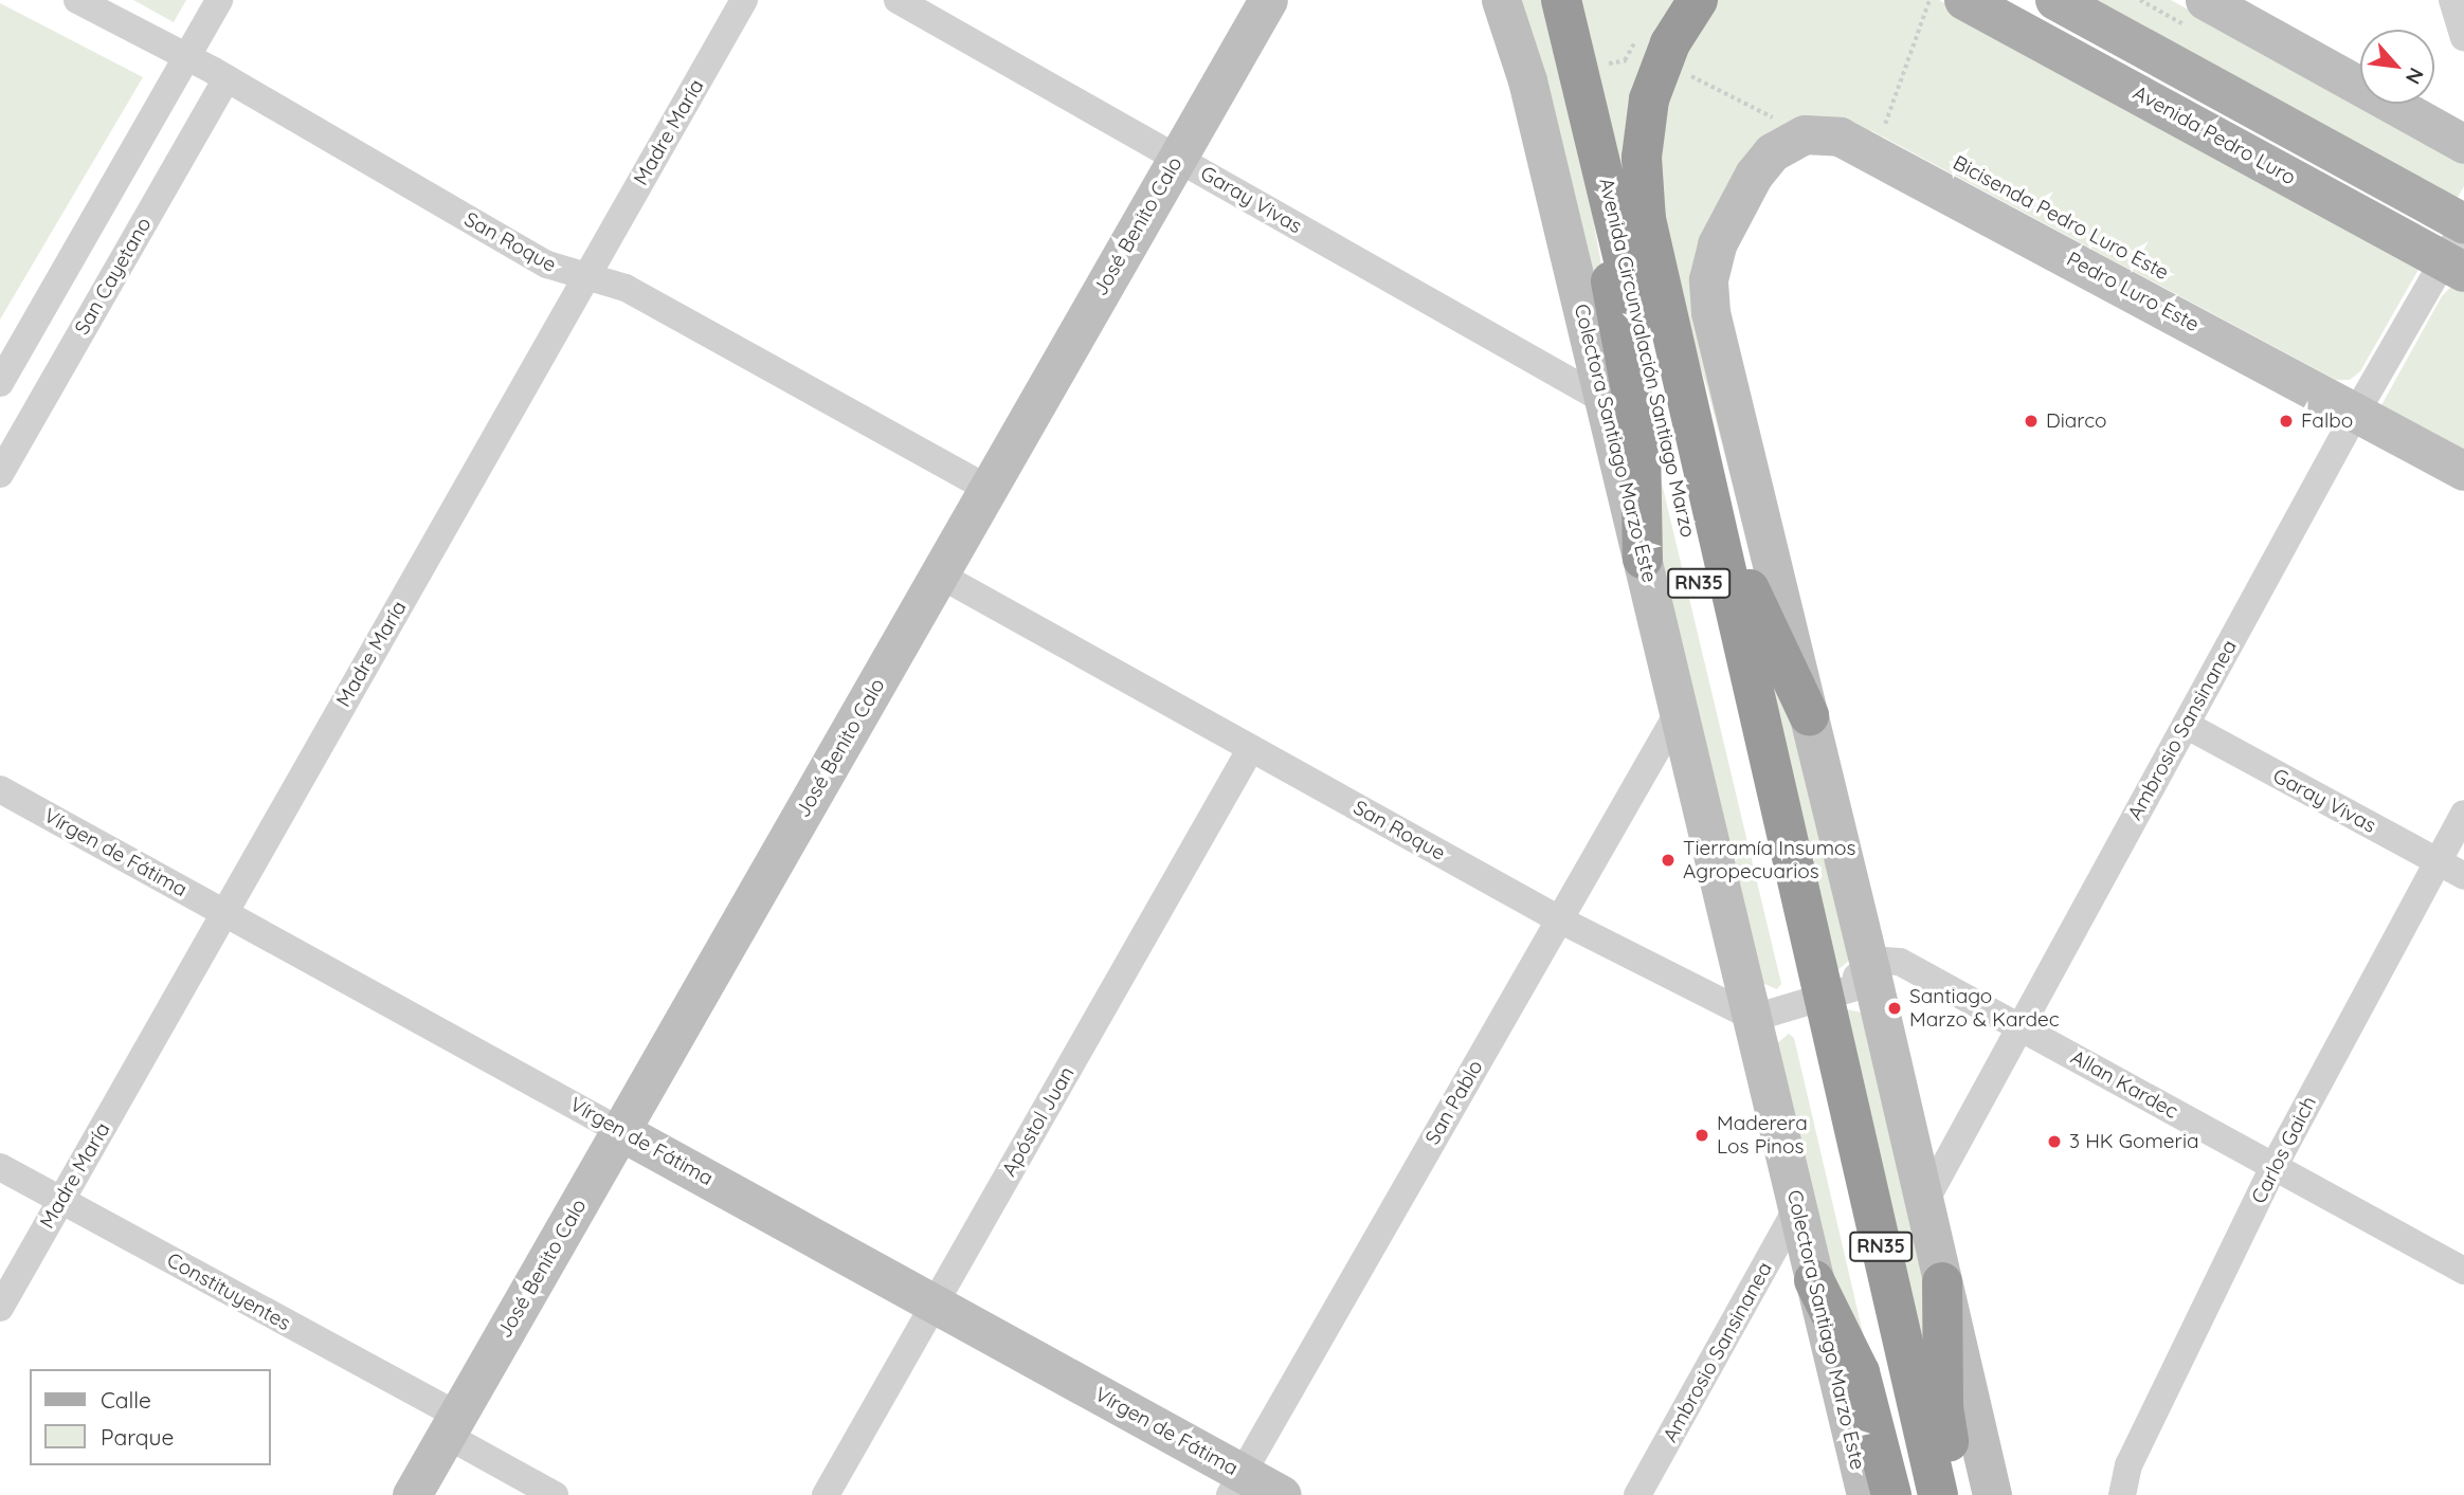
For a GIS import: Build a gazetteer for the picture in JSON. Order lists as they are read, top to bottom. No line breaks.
{"streets":{"highway":["Avenida Circunvalación Santiago Marzo","RN35"],"main road":["Avenida Pedro Luro"],"street":["Madre María","Garay Vivas","José Benito Calo","San Roque","San Cayetano","Pedro Luro Este","Colectora Santiago Marzo Este","Ambrosio Sansinanea","Vírgen de Fátima","Allan Kardec","San Pablo","Apóstol Juan","Carlos Gaich","Constituyentes"]},"crossings":[["Madre María","San Roque"],["Madre María","Vírgen de Fátima"],["Madre María","Constituyentes"],["Avenida Pedro Luro","Ambrosio Sansinanea"],["Garay Vivas","José Benito Calo"],["Garay Vivas","Colectora Santiago Marzo Este"],["Garay Vivas","Ambrosio Sansinanea"],["Garay Vivas","Carlos Gaich"],["José Benito Calo","San Roque"],["José Benito Calo","Vírgen de Fátima"],["José Benito Calo","Constituyentes"],["San Roque","San Cayetano"],["San Roque","Colectora Santiago Marzo Este"],["San Roque","San Pablo"],["San Roque","Apóstol Juan"],["Pedro Luro Este","Ambrosio Sansinanea"],["Colectora Santiago Marzo Este","Ambrosio Sansinanea"],["Colectora Santiago Marzo Este","San Pablo"],["Ambrosio Sansinanea","Allan Kardec"],["Vírgen de Fátima","San Pablo"],["Vírgen de Fátima","Apóstol Juan"],["Allan Kardec","Carlos Gaich"]],"places":["Diarco","Falbo","Tierramía Insumos Agropecuarios","Santiago Marzo & Kardec","Maderera Los Pinos","3 HK Gomeria"],"legend":["Calle","Parque"],"north":"bottom right"}
